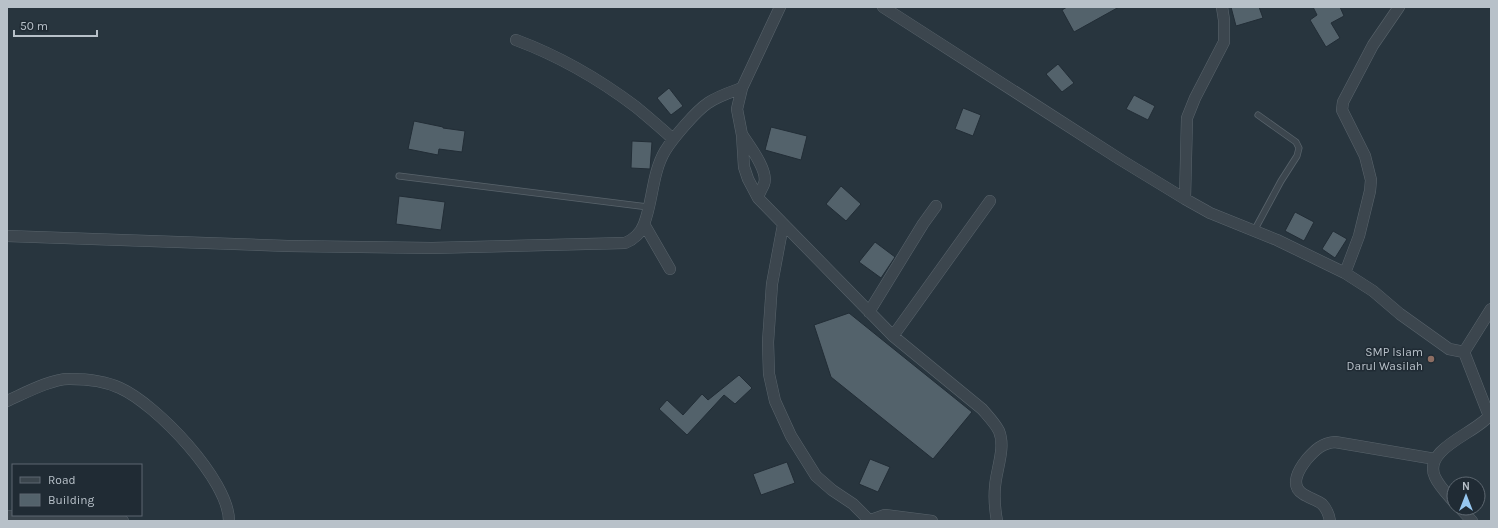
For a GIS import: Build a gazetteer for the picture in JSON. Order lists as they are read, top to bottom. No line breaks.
{"places":["SMP Islam Darul Wasilah"],"legend":["Road","Building"],"scale_bar":"50 m","north":"top"}
